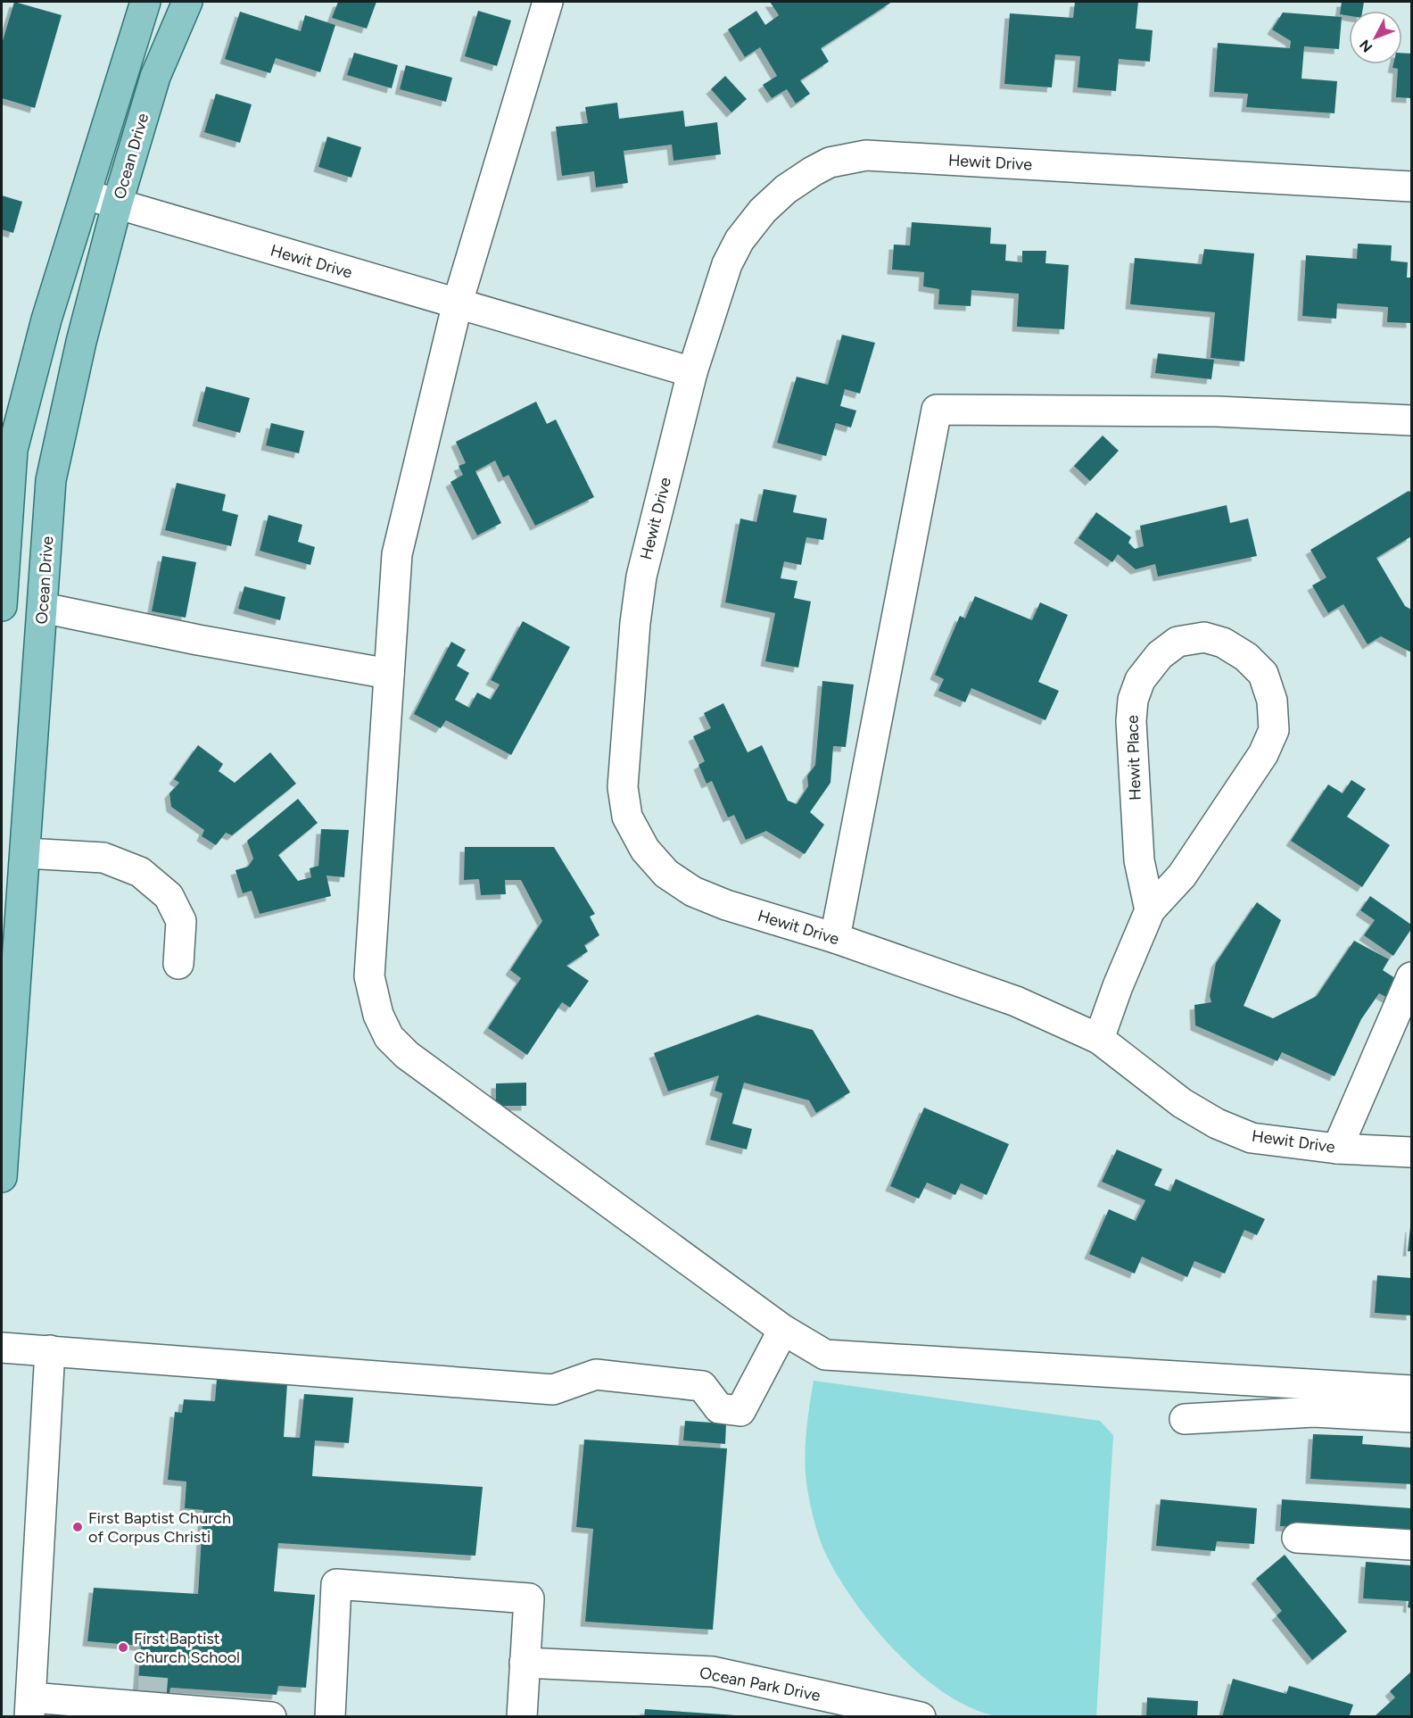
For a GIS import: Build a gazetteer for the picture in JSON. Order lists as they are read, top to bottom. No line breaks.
{"streets":{"main road":["Ocean Drive"],"street":["Hewit Drive","Hewit Place","Ocean Park Drive"]},"crossings":[["Ocean Drive","Hewit Drive"],["Hewit Drive","Hewit Place"]],"places":["First Baptist Church of Corpus Christi","First Baptist Church School"],"north":"bottom left"}
